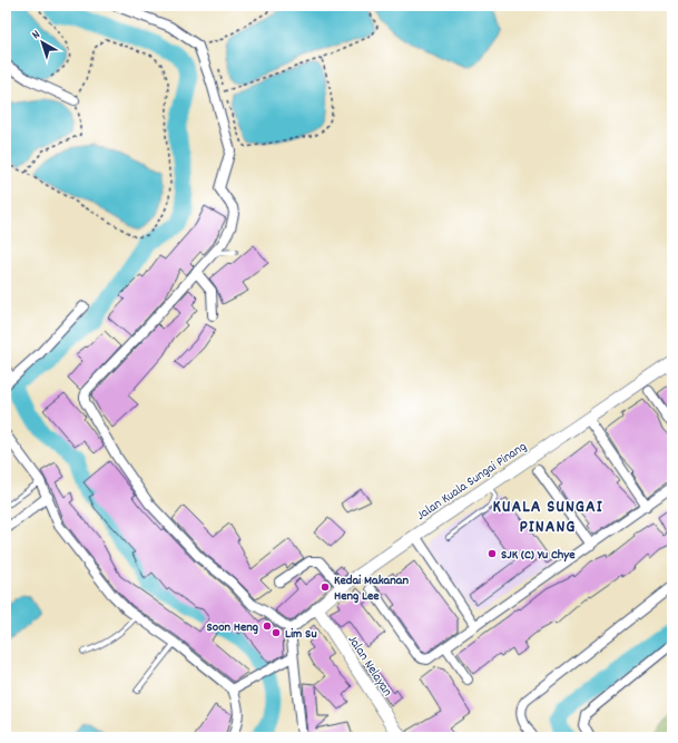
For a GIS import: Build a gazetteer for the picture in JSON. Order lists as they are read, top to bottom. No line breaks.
{"streets":{"street":["Jalan Kuala Sungai Pinang","Jalan Nelayan"]},"crossings":[["Jalan Kuala Sungai Pinang","Jalan Nelayan"]],"districts":["KUALA SUNGAI PINANG"],"places":["SJK (C) Yu Chye","Kedai Makanan Heng Lee","Soon Heng","Lim Su"],"north":"top left"}
